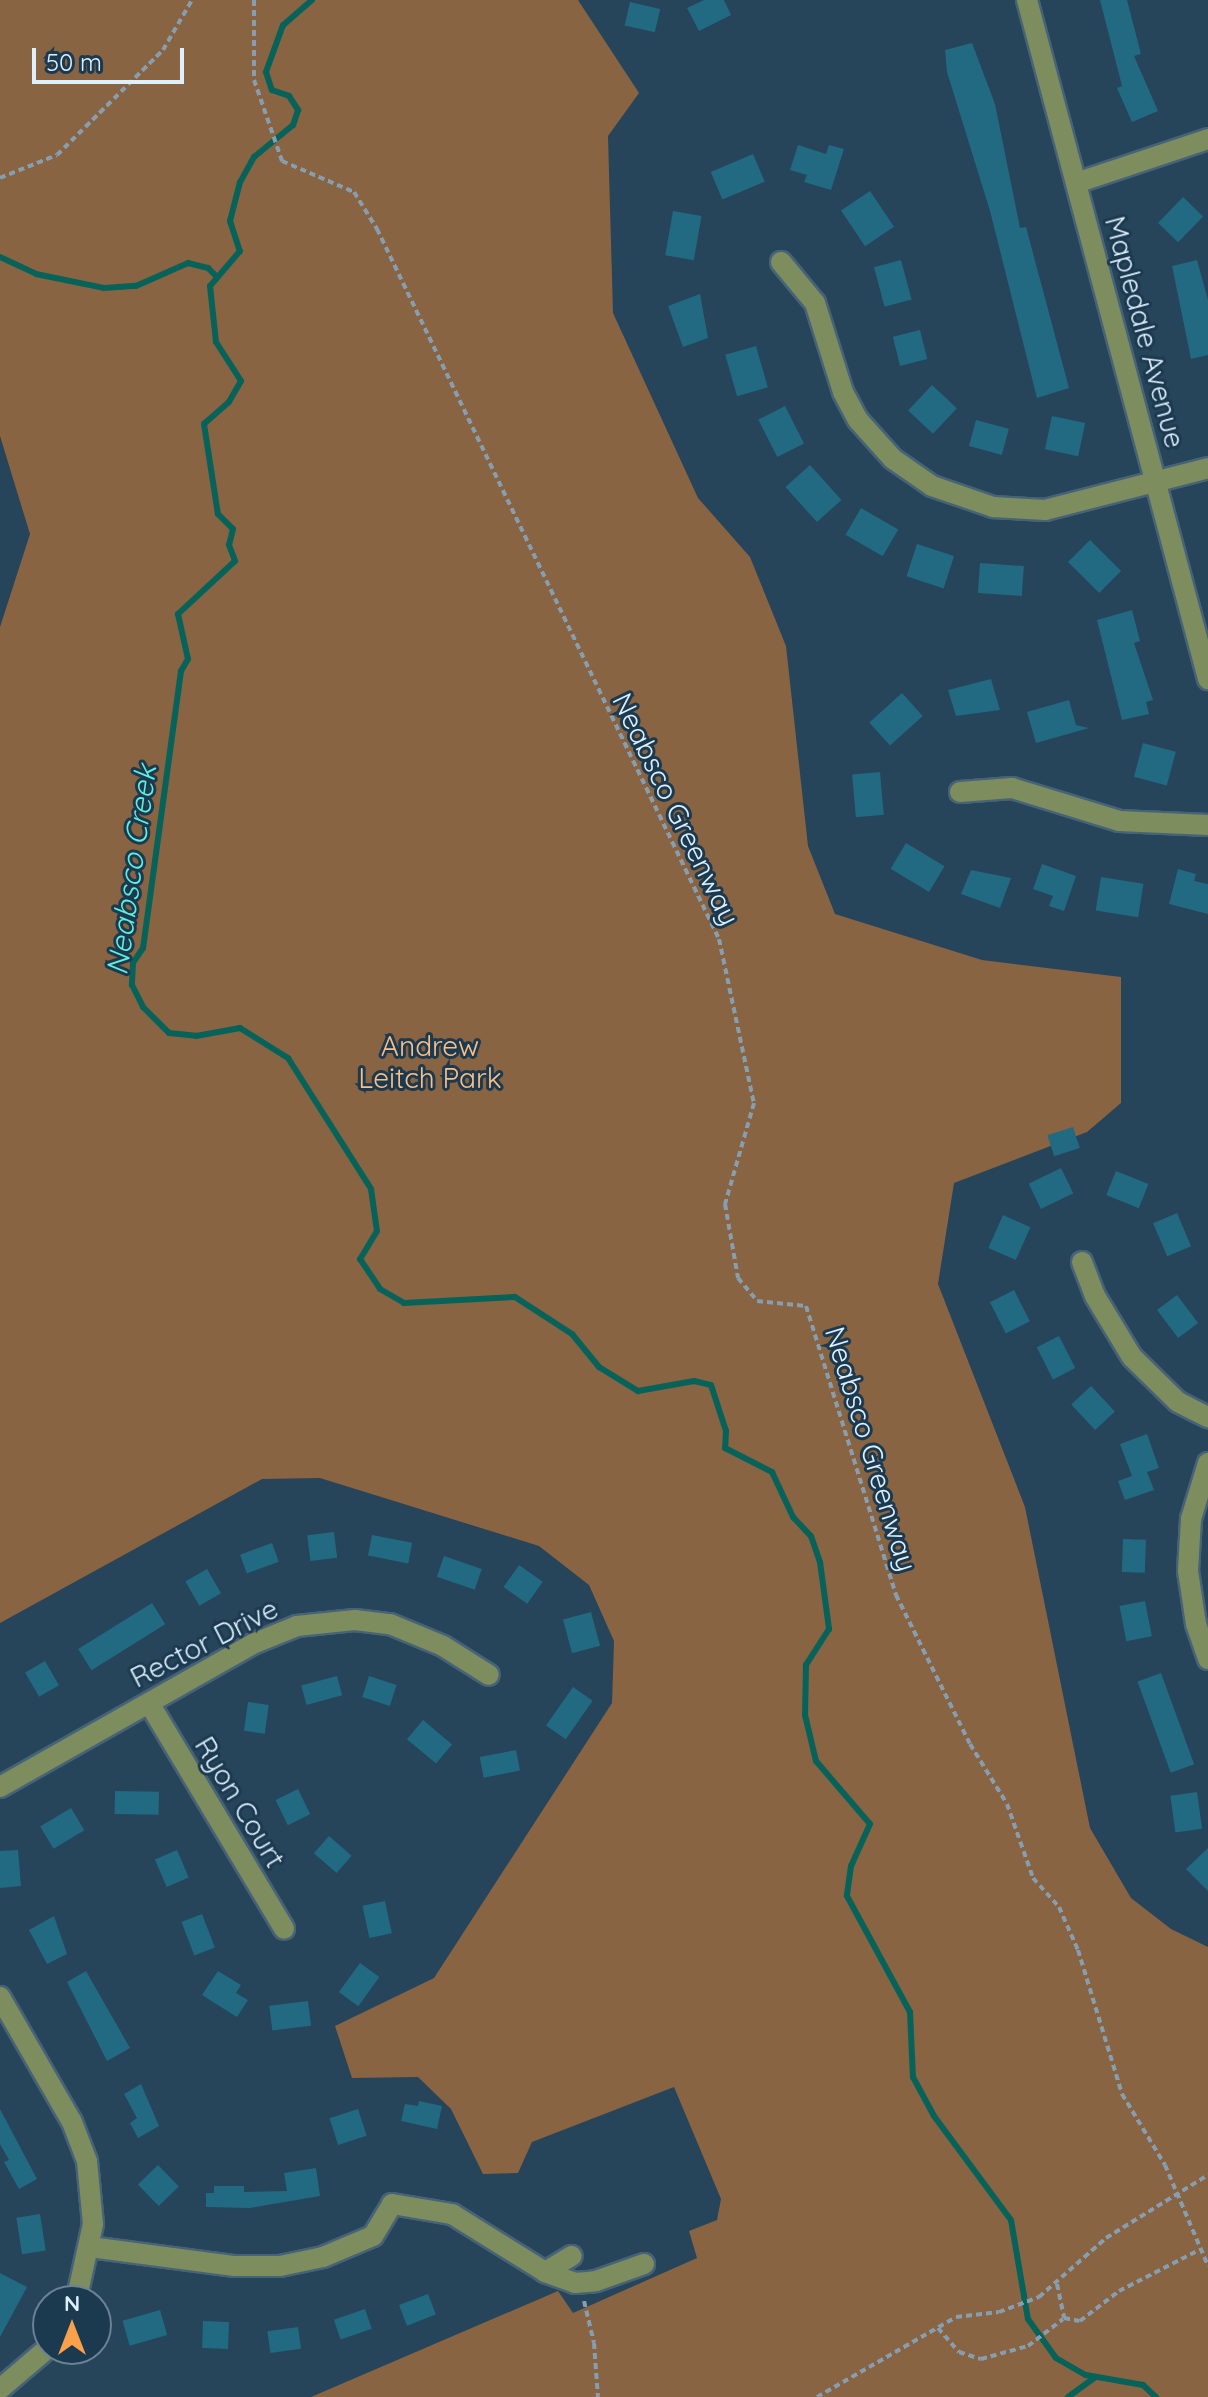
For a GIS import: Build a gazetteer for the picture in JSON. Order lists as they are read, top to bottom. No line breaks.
{"streets":{"street":["Mapledale Avenue","Rector Drive","Ryon Court"],"path":["Neabsco Greenway"]},"crossings":[["Rector Drive","Ryon Court"]],"water":["Neabsco Creek"],"parks":["Andrew Leitch Park"],"scale_bar":"50 m","north":"top"}
